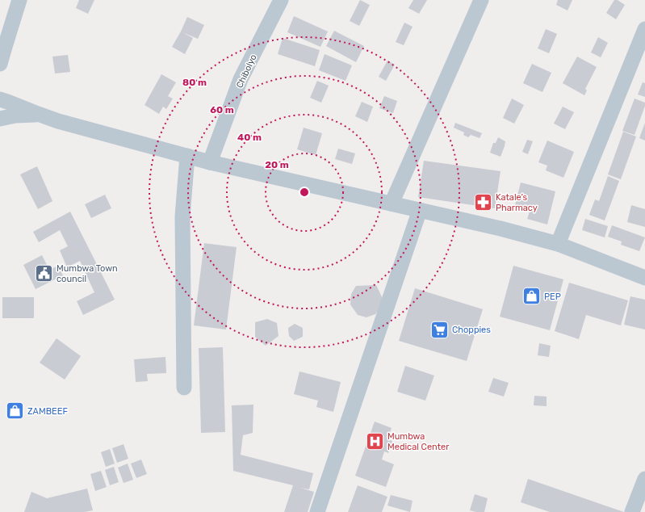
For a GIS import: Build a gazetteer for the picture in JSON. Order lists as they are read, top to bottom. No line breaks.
{"streets":{"street":["Chibolyo"]},"places":{"pharmacy":["Katale’s Pharmacy"],"public building":["Mumbwa Town council"],"shop":["PEP","ZAMBEEF"],"supermarket":["Choppies"],"hospital":["Mumbwa Medical Center"]},"rings":["80 m","60 m","40 m","20 m"]}
